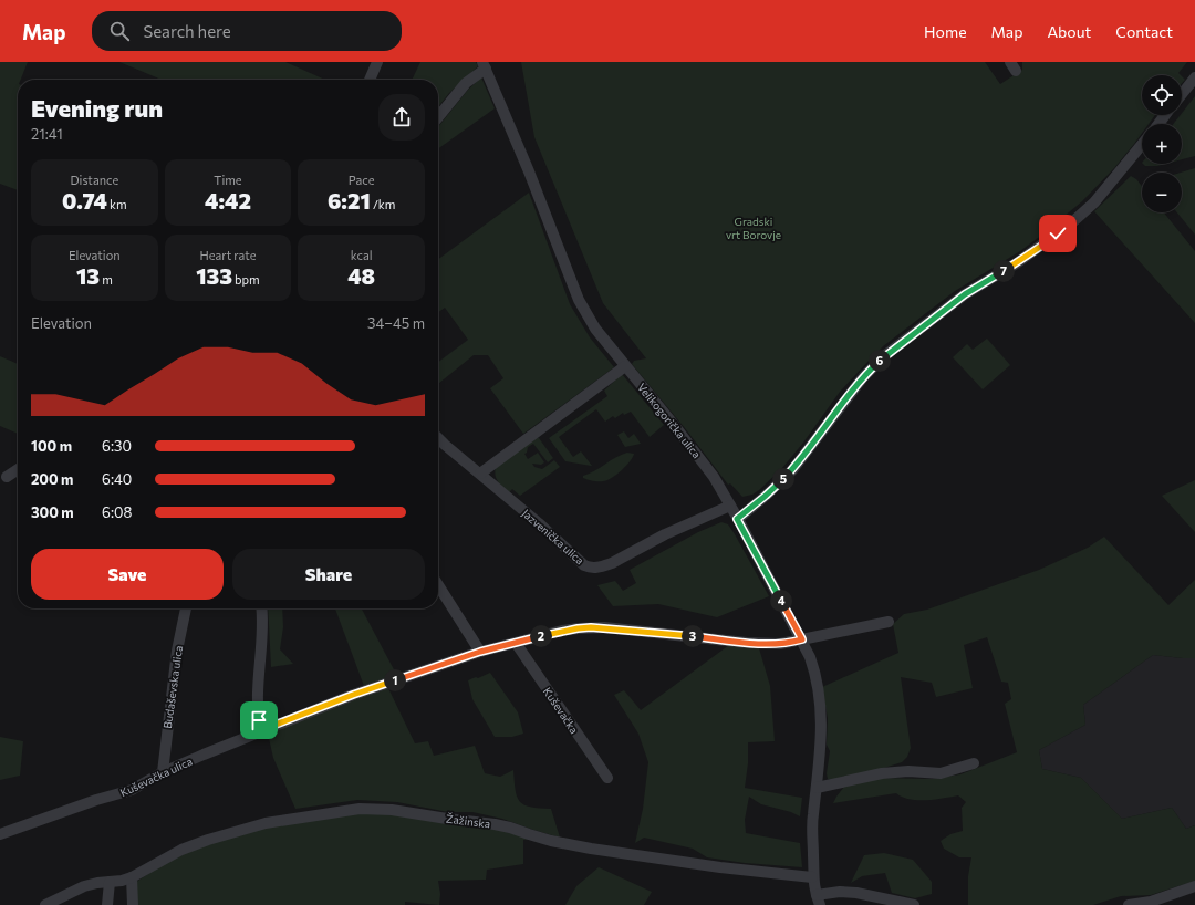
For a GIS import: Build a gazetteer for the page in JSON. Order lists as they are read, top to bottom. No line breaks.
{"streets":{"street":["Velikogorička ulica","Jazvenička ulica","Budaševska ulica","Kuševačka","Kuševačka ulica","Žažinska"]},"crossings":[["Velikogorička ulica","Jazvenička ulica"],["Velikogorička ulica","Kuševačka ulica"],["Velikogorička ulica","Žažinska"],["Budaševska ulica","Kuševačka ulica"],["Kuševačka","Kuševačka ulica"]],"parks":["Gradski vrt Borovje"],"page":{"header":"Map","search":"Search here","nav":["Home","Map","About","Contact"],"map_buttons":["+","−"],"heading":["Evening run","21:41"],"stats":[["Distance","0.74 km"],["Time","4:42"],["Pace","6:21 /km"],["Elevation","13 m"],["Heart rate","133 bpm"],["kcal","48"]],"pins":["7","6","5","4","2","3","1"],"chart":["Elevation","34–45 m"],"list":[{"name":"100 m","note":"6:30"},{"name":"200 m","note":"6:40"},{"name":"300 m","note":"6:08"}],"buttons":["Save","Share"]}}
